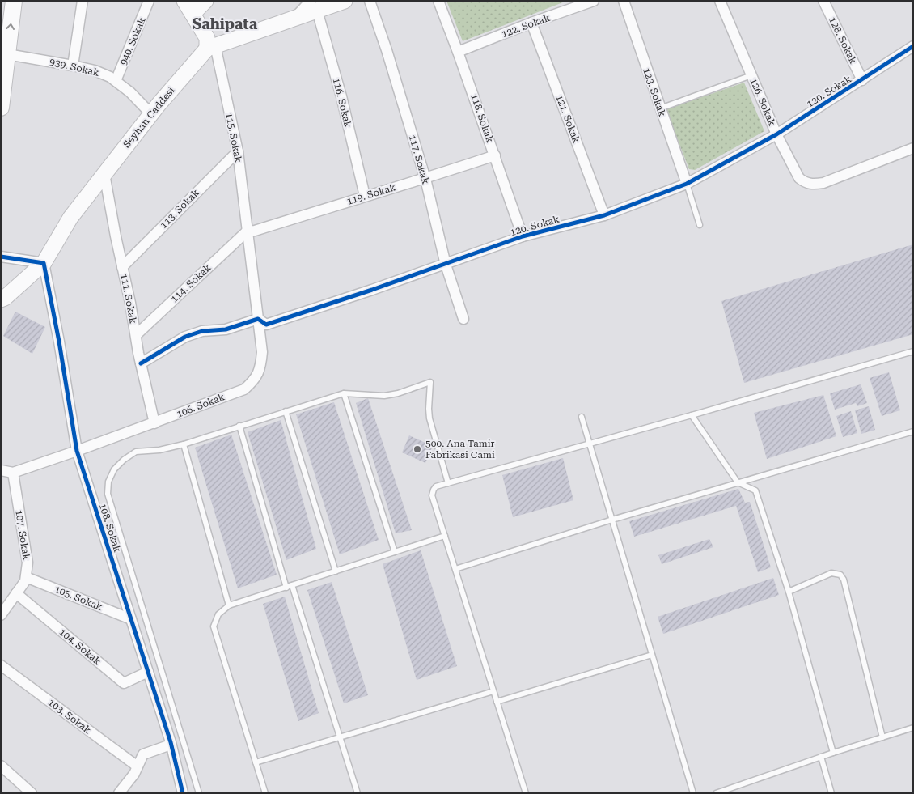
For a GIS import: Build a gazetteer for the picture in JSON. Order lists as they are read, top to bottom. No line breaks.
{"streets":{"main road":["Seyhan Caddesi"],"street":["122. Sokak","128. Sokak","940. Sokak","939. Sokak","120. Sokak","123. Sokak","126. Sokak","116. Sokak","118. Sokak","121. Sokak","115. Sokak","117. Sokak","119. Sokak","113. Sokak","114. Sokak","111. Sokak","106. Sokak","108. Sokak","107. Sokak","105. Sokak","104. Sokak","103. Sokak"]},"crossings":[["122. Sokak","118. Sokak"],["122. Sokak","121. Sokak"],["128. Sokak","120. Sokak"],["940. Sokak","939. Sokak"],["939. Sokak","Seyhan Caddesi"],["120. Sokak","123. Sokak"],["120. Sokak","126. Sokak"],["120. Sokak","118. Sokak"],["120. Sokak","121. Sokak"],["120. Sokak","117. Sokak"],["120. Sokak","111. Sokak"],["120. Sokak","106. Sokak"],["116. Sokak","119. Sokak"],["Seyhan Caddesi","115. Sokak"],["Seyhan Caddesi","111. Sokak"],["Seyhan Caddesi","108. Sokak"],["118. Sokak","119. Sokak"],["115. Sokak","119. Sokak"],["115. Sokak","113. Sokak"],["115. Sokak","114. Sokak"],["115. Sokak","106. Sokak"],["117. Sokak","119. Sokak"],["119. Sokak","114. Sokak"],["119. Sokak","106. Sokak"],["113. Sokak","111. Sokak"],["114. Sokak","111. Sokak"],["114. Sokak","106. Sokak"],["111. Sokak","106. Sokak"],["106. Sokak","108. Sokak"],["106. Sokak","107. Sokak"],["108. Sokak","105. Sokak"],["108. Sokak","104. Sokak"],["107. Sokak","105. Sokak"],["107. Sokak","104. Sokak"]],"districts":["Sahipata"],"places":["500. Ana Tamir Fabrikasi Cami"]}
